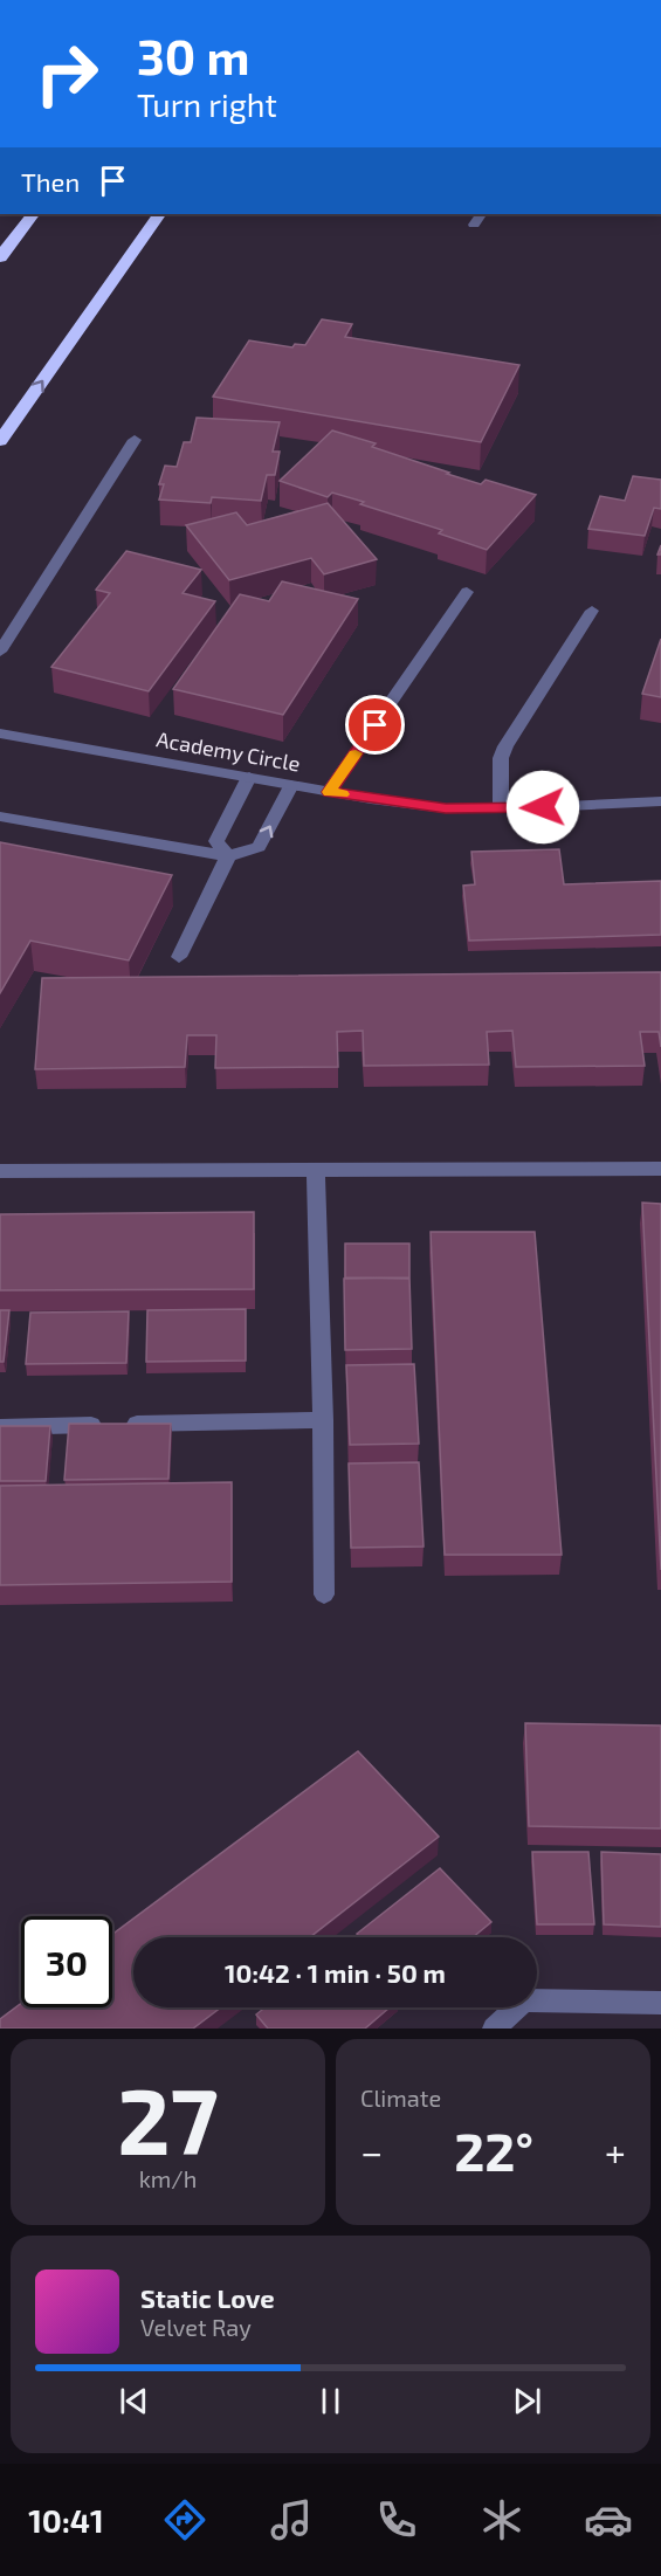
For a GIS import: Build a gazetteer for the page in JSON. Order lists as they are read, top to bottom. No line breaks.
{"streets":{"street":["Academy Circle"]},"page":{"turn":["30 m","Turn right"],"then":"Then","limit":"30","trip":"10:42 · 1 min · 50 m","tile":[["27","km/h"],"Climate"],"heat":["−","22°","+"],"song":["Static Love","Velvet Ray"],"tabs":"10:41"}}
